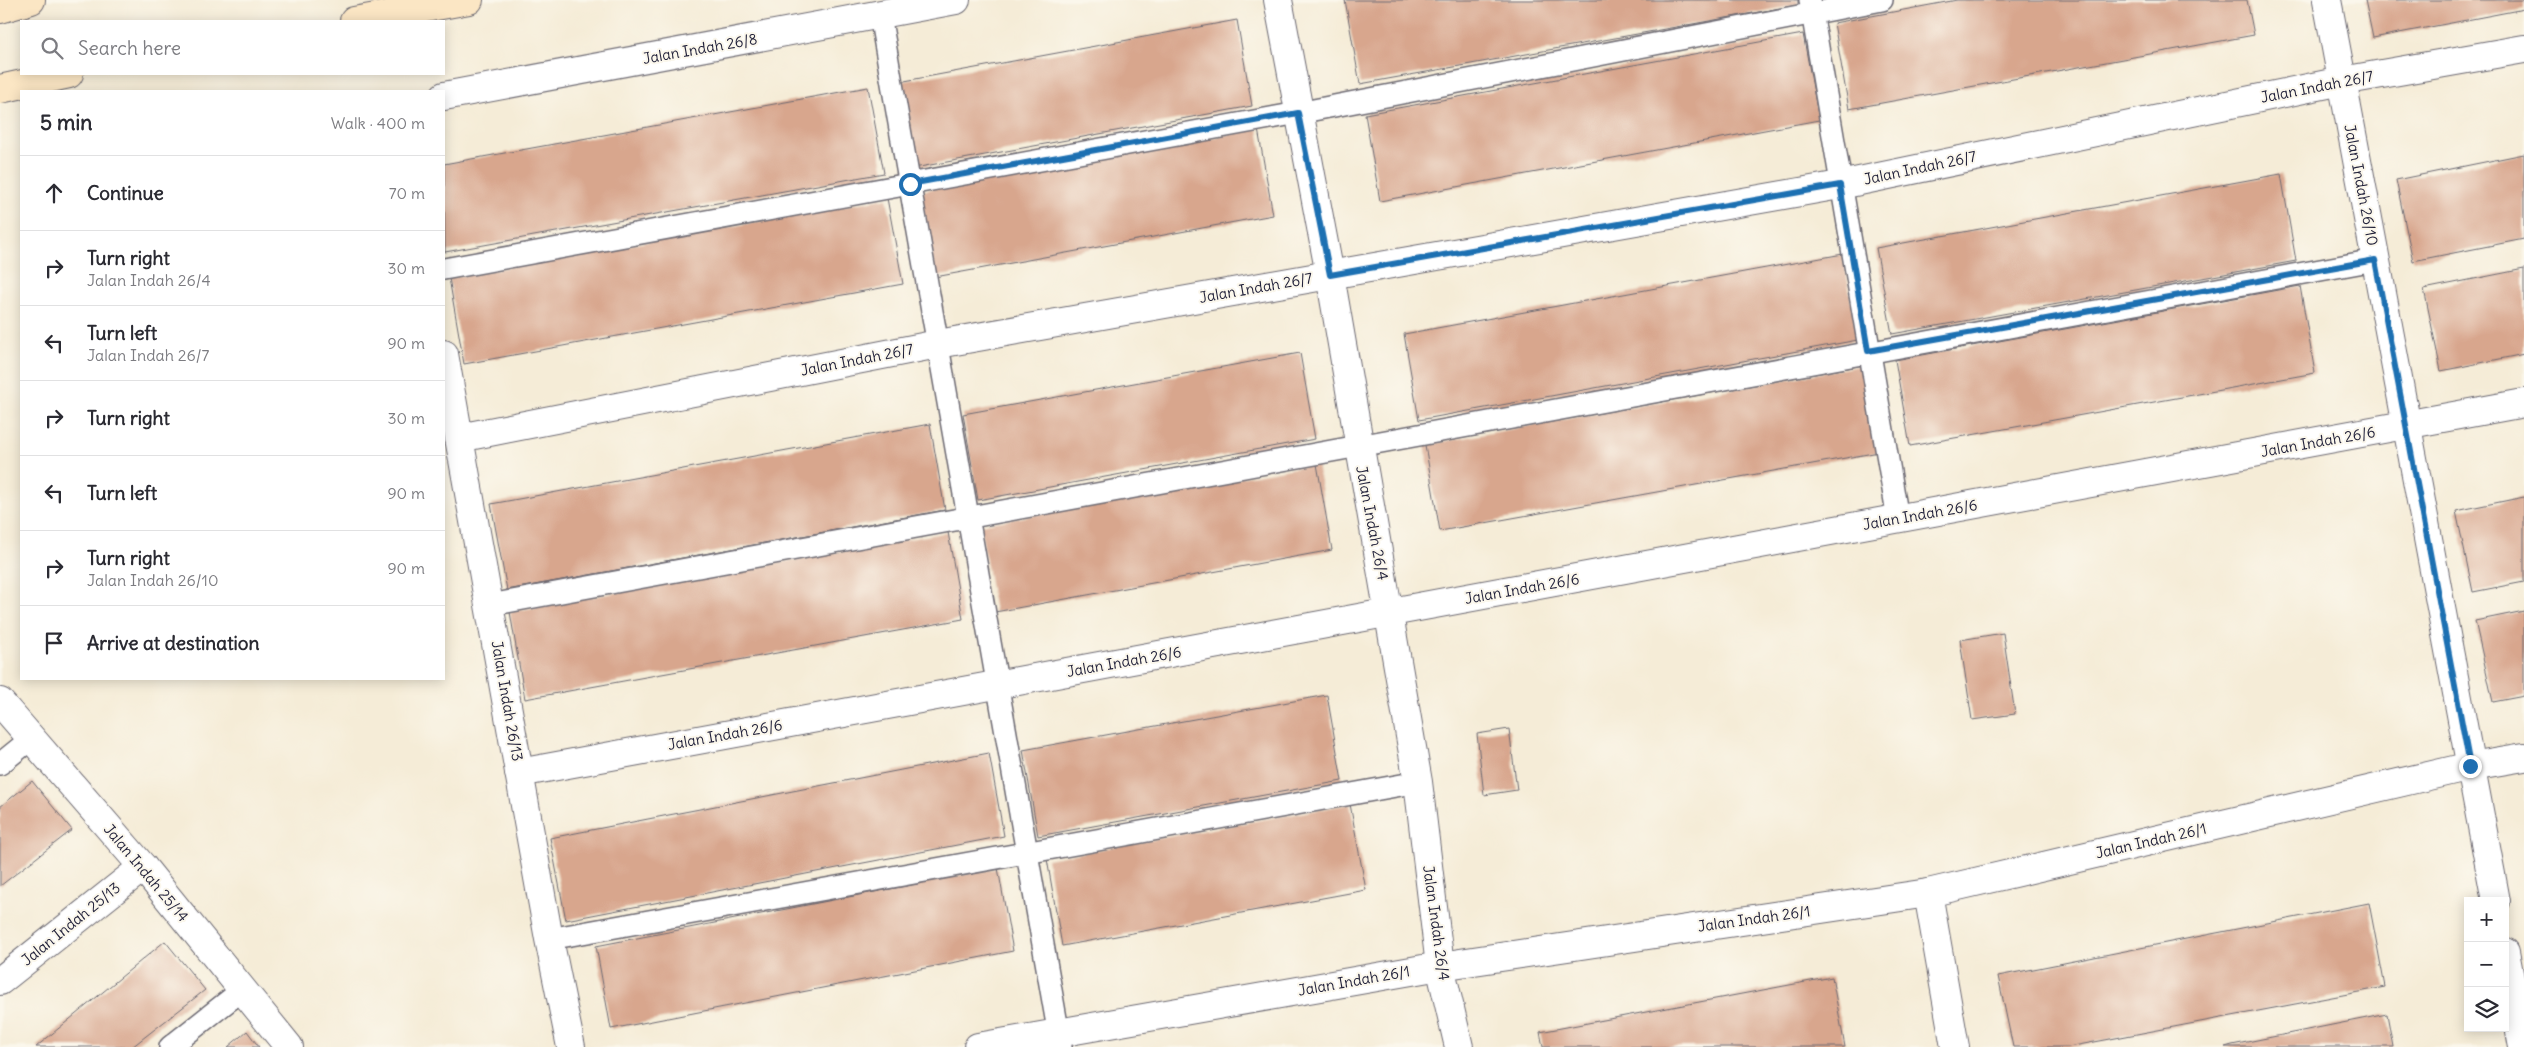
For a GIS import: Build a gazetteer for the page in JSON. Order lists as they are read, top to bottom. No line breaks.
{"streets":{"street":["Jalan Indah 26/8","Jalan Indah 26/7","Jalan Indah 26/10","Jalan Indah 26/6","Jalan Indah 26/4","Jalan Indah 26/13","Jalan Indah 26/1","Jalan Indah 25/14","Jalan Indah 25/13"]},"crossings":[["Jalan Indah 26/7","Jalan Indah 26/10"],["Jalan Indah 26/7","Jalan Indah 26/4"],["Jalan Indah 26/7","Jalan Indah 26/13"],["Jalan Indah 26/10","Jalan Indah 26/6"],["Jalan Indah 26/10","Jalan Indah 26/1"],["Jalan Indah 26/6","Jalan Indah 26/4"],["Jalan Indah 26/6","Jalan Indah 26/13"],["Jalan Indah 26/4","Jalan Indah 26/1"],["Jalan Indah 25/14","Jalan Indah 25/13"]],"page":{"search":"Search here","heading":["5 min","Walk · 400 m"],"list":[["Continue","70 m"],["Turn right","Jalan Indah 26/4","30 m"],["Turn left","Jalan Indah 26/7","90 m"],["Turn right","30 m"],["Turn left","90 m"],["Turn right","Jalan Indah 26/10","90 m"],"Arrive at destination"],"map_buttons":["+","−"]}}
